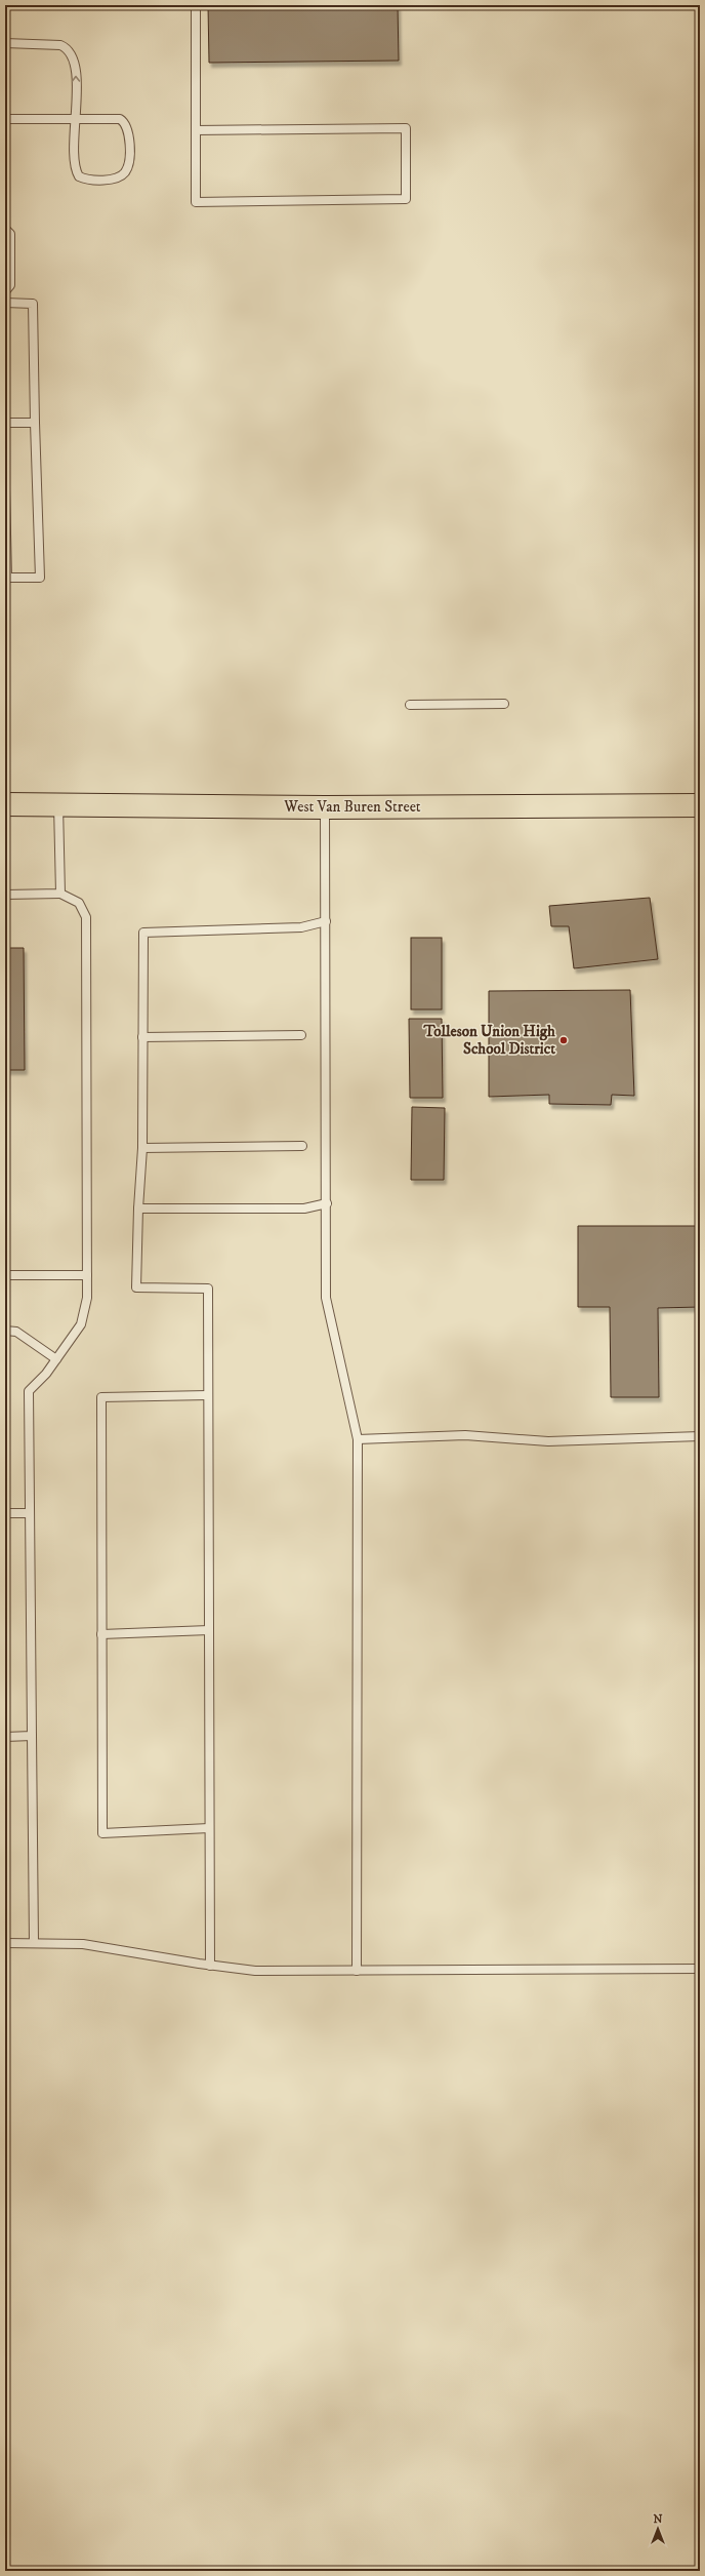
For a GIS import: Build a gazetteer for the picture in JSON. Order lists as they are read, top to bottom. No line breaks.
{"streets":{"main road":["West Van Buren Street"]},"places":["Tolleson Union High School District"],"north":"top"}
